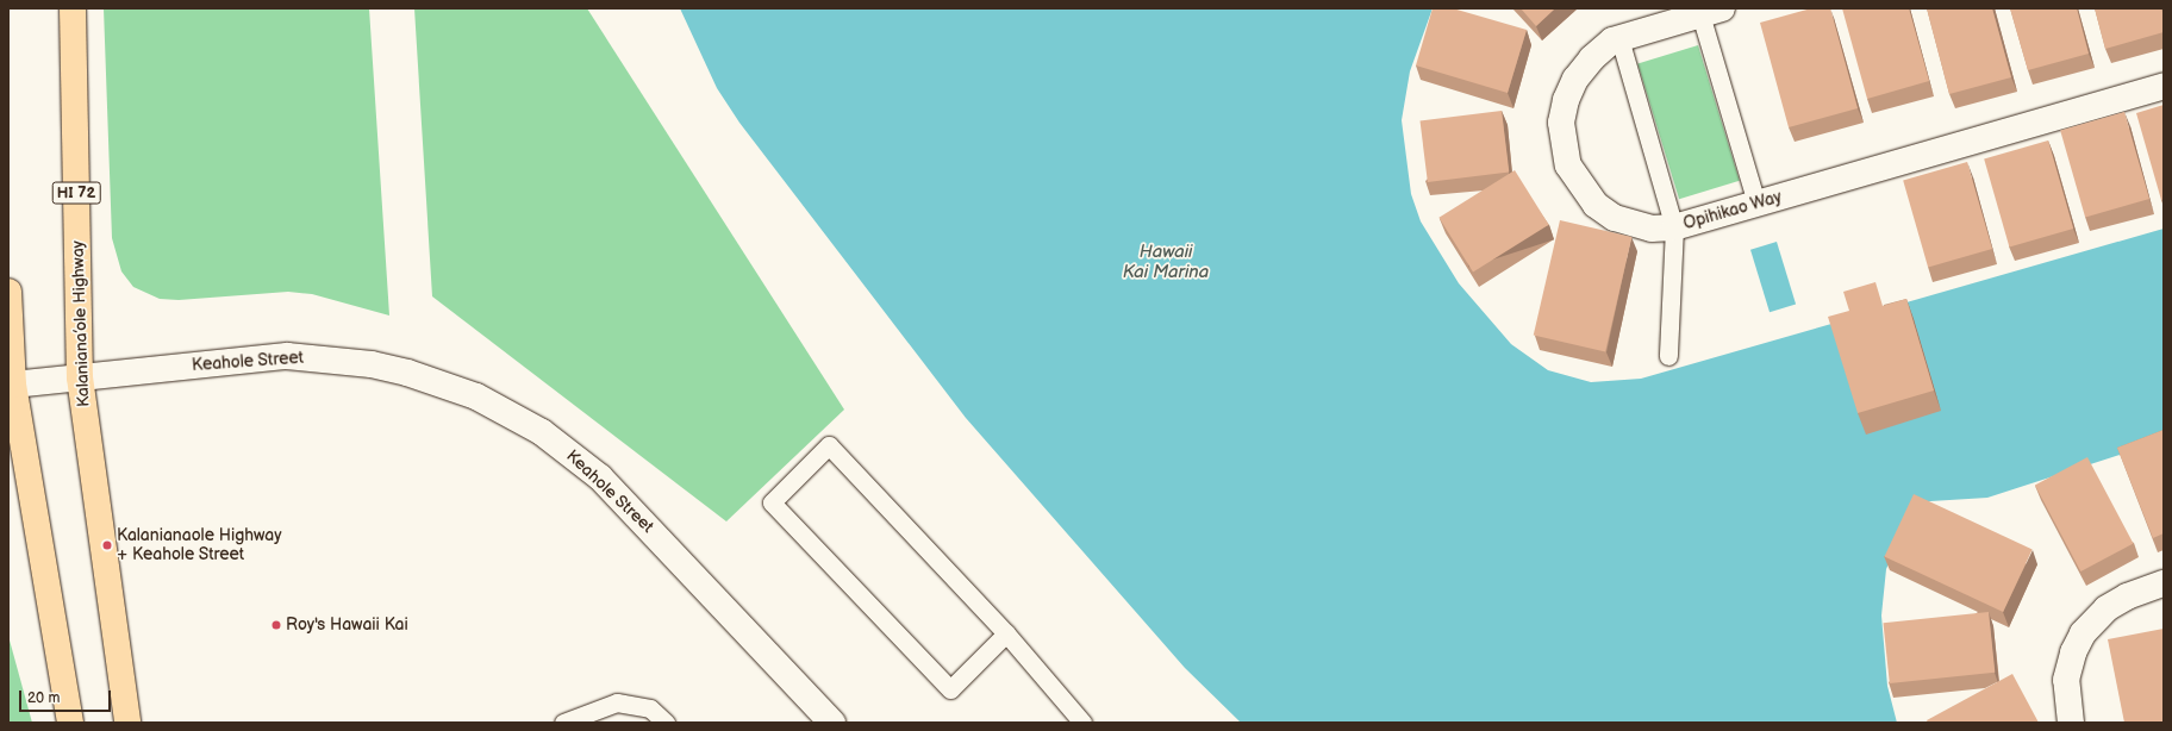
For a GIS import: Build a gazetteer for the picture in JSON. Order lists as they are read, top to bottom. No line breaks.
{"streets":{"main road":["HI 72","Kalaniana’ole Highway"],"street":["Opihikao Way","Keahole Street"]},"crossings":[["Kalaniana’ole Highway","Keahole Street"]],"water":["Hawaii Kai Marina"],"places":["Kalanianaole Highway + Keahole Street","Roy's Hawaii Kai"],"scale_bar":"20 m"}
